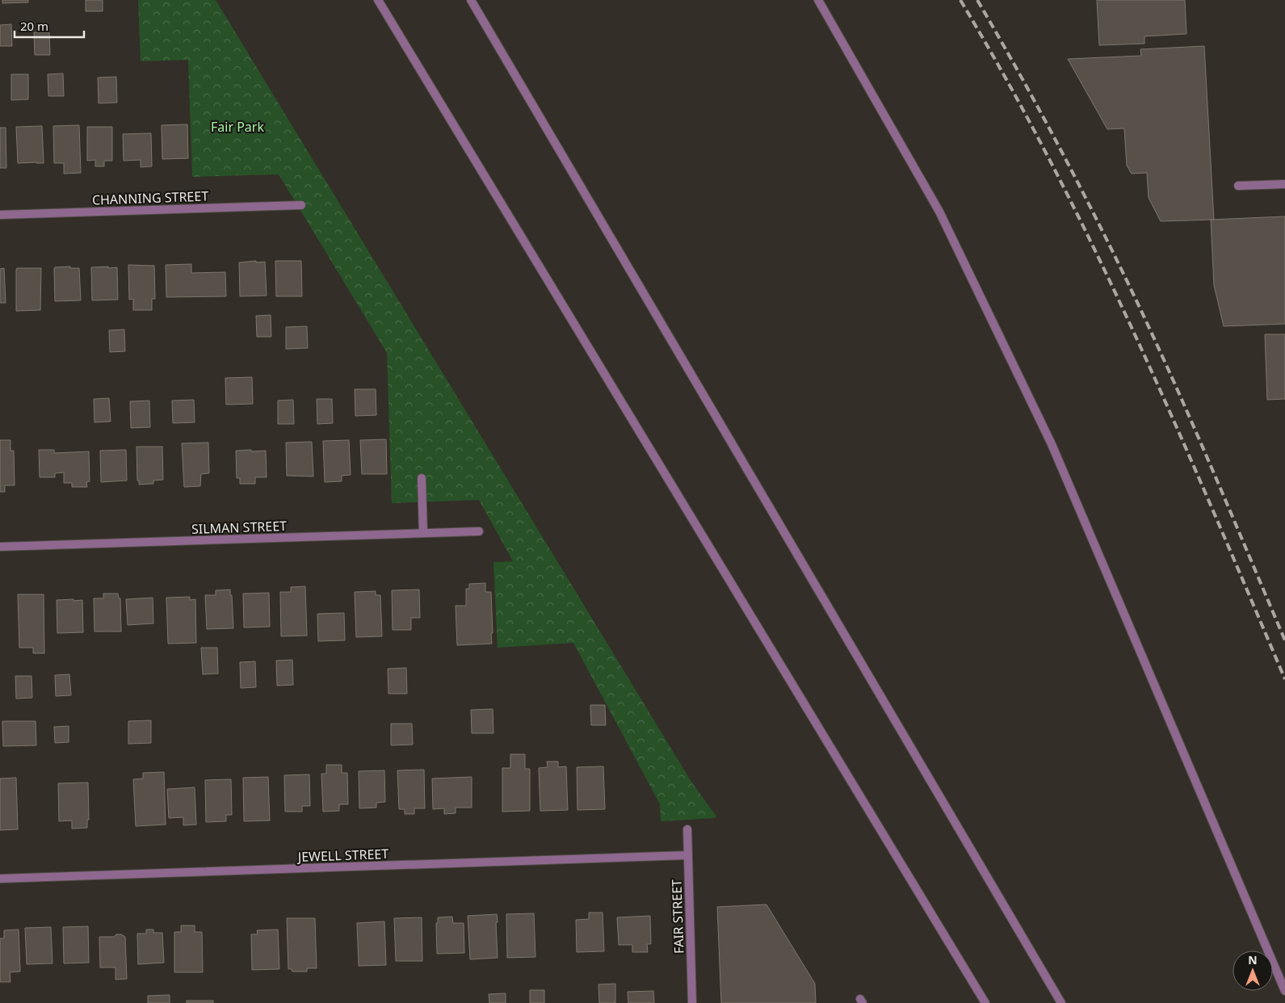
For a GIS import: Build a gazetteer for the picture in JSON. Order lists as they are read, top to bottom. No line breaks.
{"streets":{"street":["CHANNING STREET","SILMAN STREET","JEWELL STREET","FAIR STREET"]},"crossings":[["JEWELL STREET","FAIR STREET"]],"parks":["Fair Park"],"scale_bar":"20 m","north":"top"}
